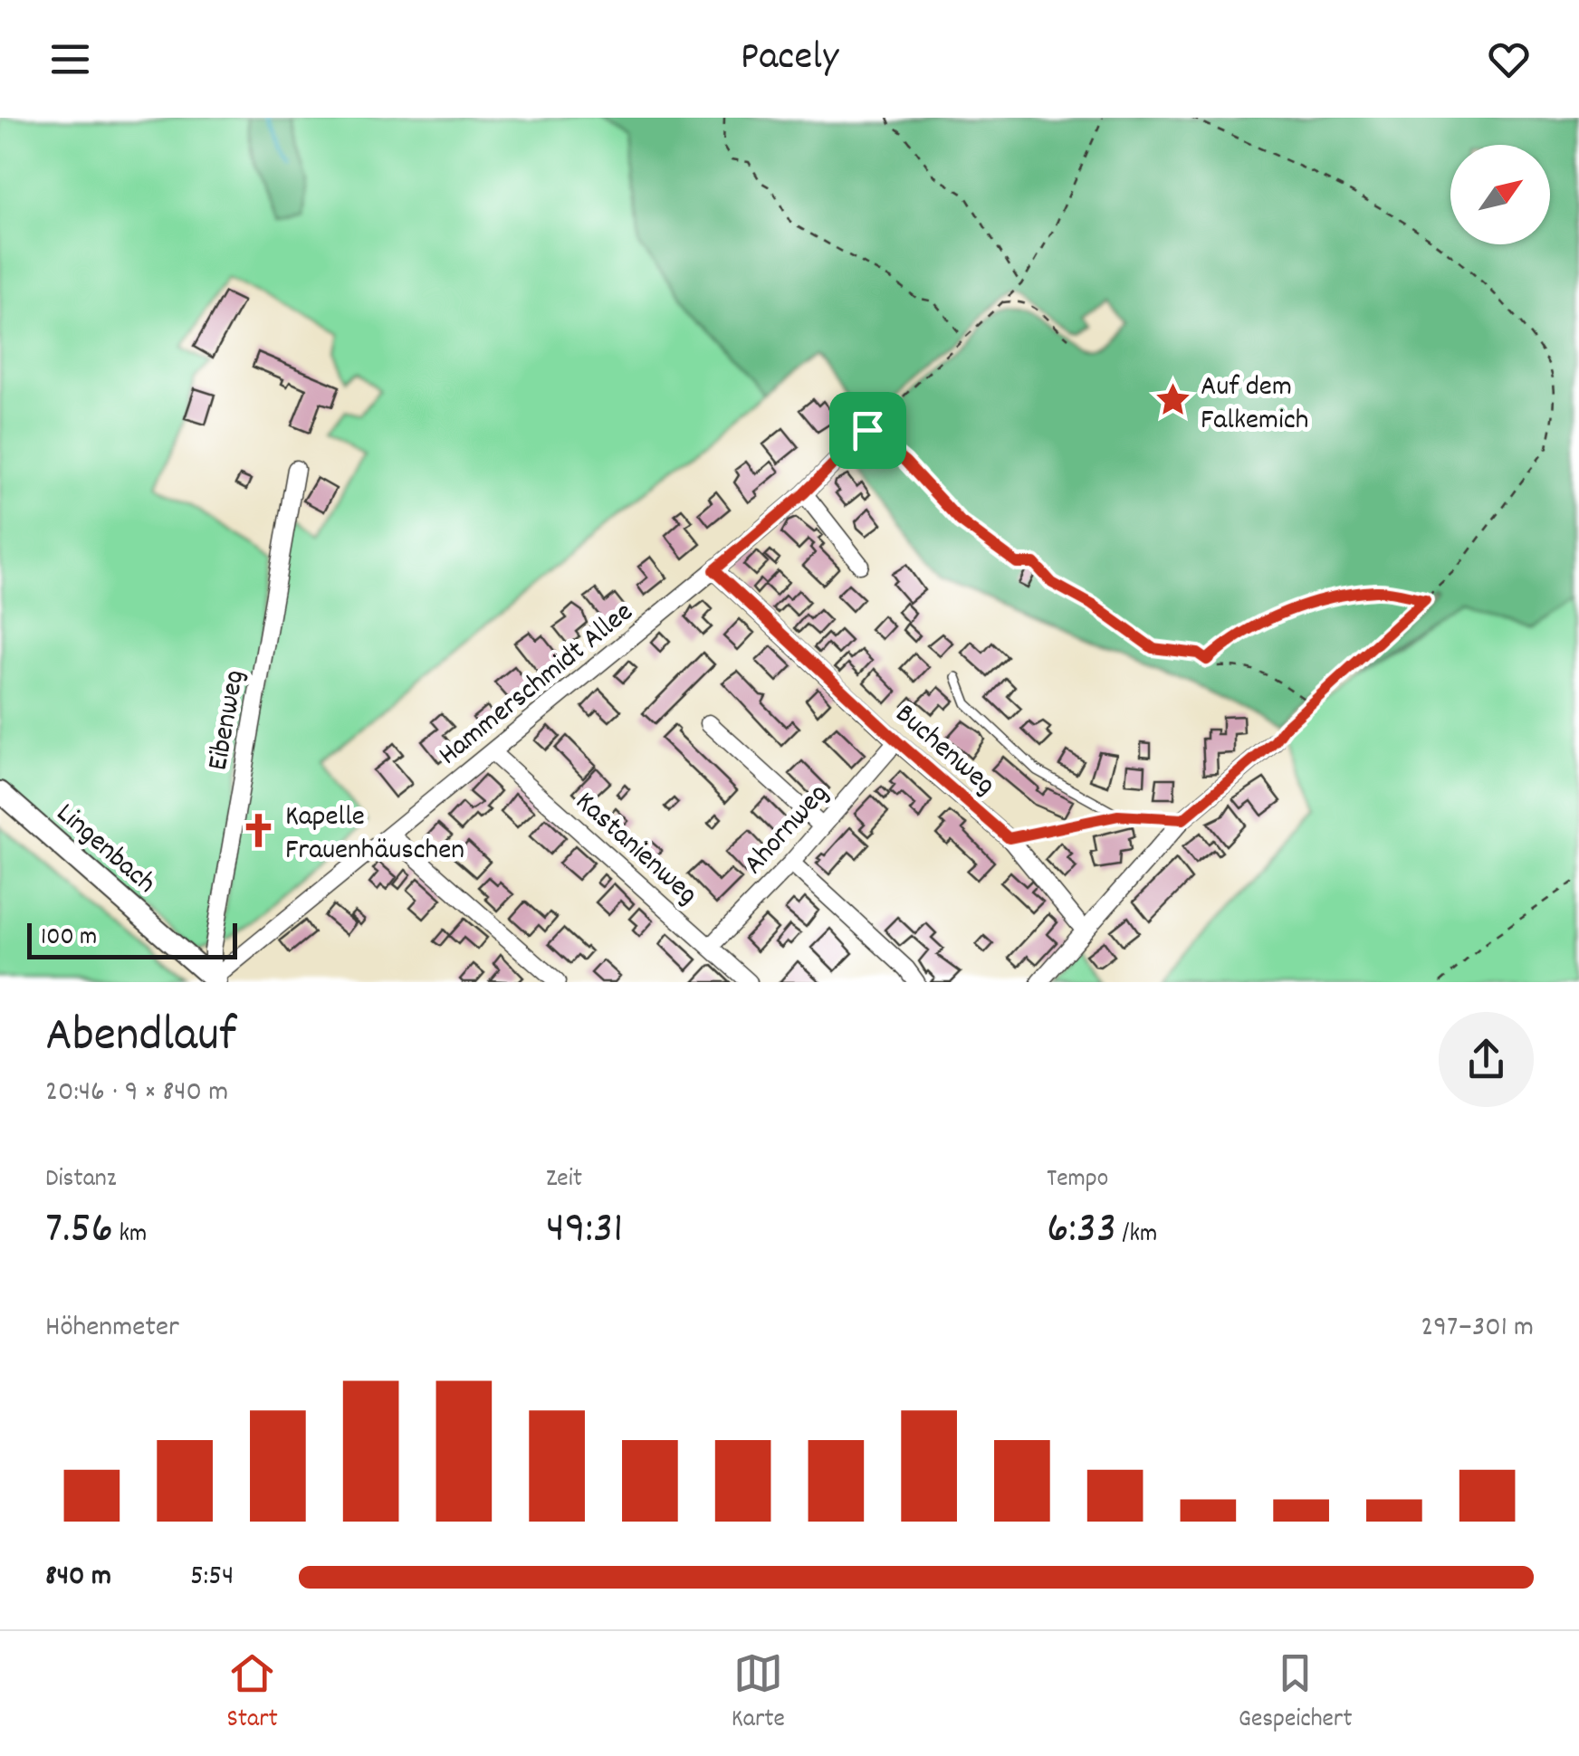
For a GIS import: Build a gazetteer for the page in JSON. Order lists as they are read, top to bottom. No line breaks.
{"streets":{"street":["Hammerschmidt Allee","Eibenweg","Buchenweg","Ahornweg","Lingenbach","Kastanienweg"]},"crossings":[["Hammerschmidt Allee","Eibenweg"],["Hammerschmidt Allee","Buchenweg"],["Hammerschmidt Allee","Lingenbach"],["Hammerschmidt Allee","Kastanienweg"],["Eibenweg","Lingenbach"],["Buchenweg","Ahornweg"],["Ahornweg","Kastanienweg"]],"places":{"place":["Auf dem Falkemich"],"church":["Kapelle Frauenhäuschen"]},"scale_bar":"100 m","north":"top right","page":{"header":"Pacely","scale":"100 m","heading":["Abendlauf","20:46 · 9 × 840 m"],"stats":[["Distanz","7.56 km"],["Zeit","49:31"],["Tempo","6:33 /km"]],"chart":["Höhenmeter","297–301 m"],"list":[{"name":"840 m","note":"5:54"}],"tabs":["Start","Karte","Gespeichert"]}}
